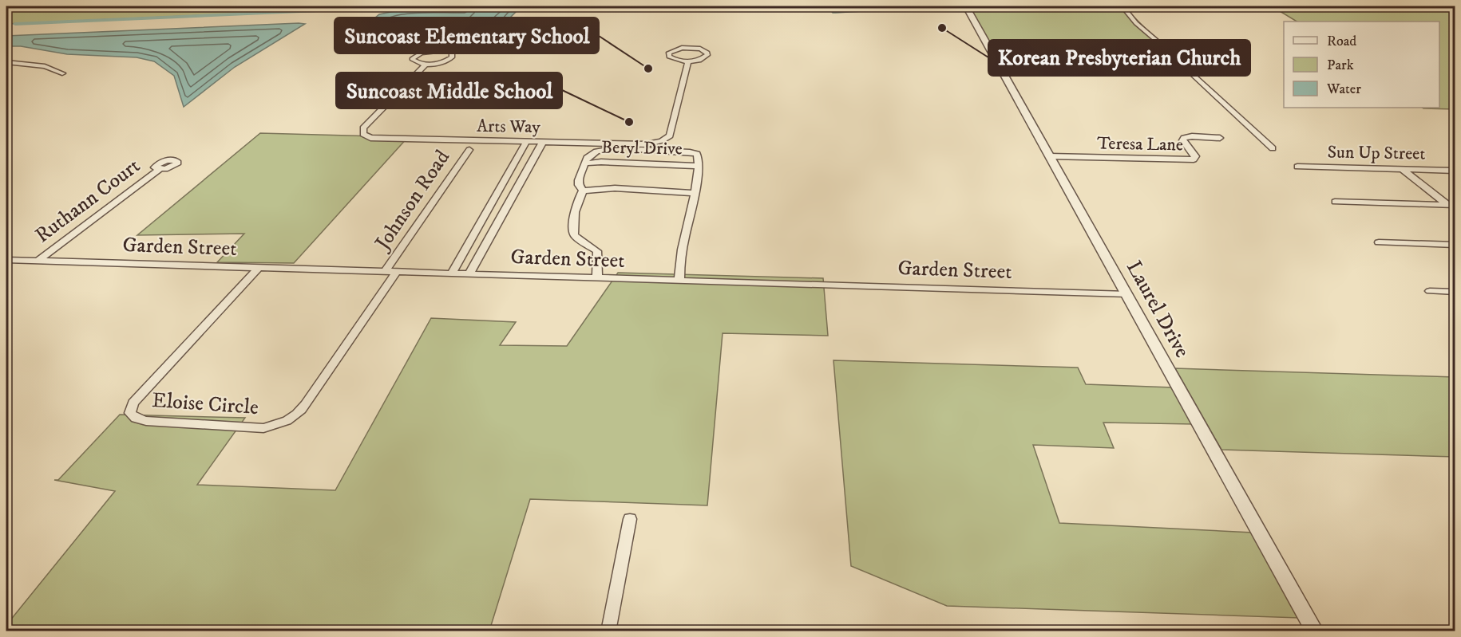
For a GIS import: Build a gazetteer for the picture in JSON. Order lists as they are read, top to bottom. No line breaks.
{"streets":{"street":["Arts Way","Teresa Lane","Beryl Drive","Sun Up Street","Johnson Road","Ruthann Court","Garden Street","Laurel Drive","Eloise Circle"]},"crossings":[["Teresa Lane","Laurel Drive"],["Beryl Drive","Garden Street"],["Johnson Road","Garden Street"],["Johnson Road","Eloise Circle"],["Ruthann Court","Garden Street"],["Garden Street","Laurel Drive"],["Garden Street","Eloise Circle"]],"places":["Korean Presbyterian Church","Suncoast Elementary School","Suncoast Middle School"],"legend":["Road","Park","Water"]}
